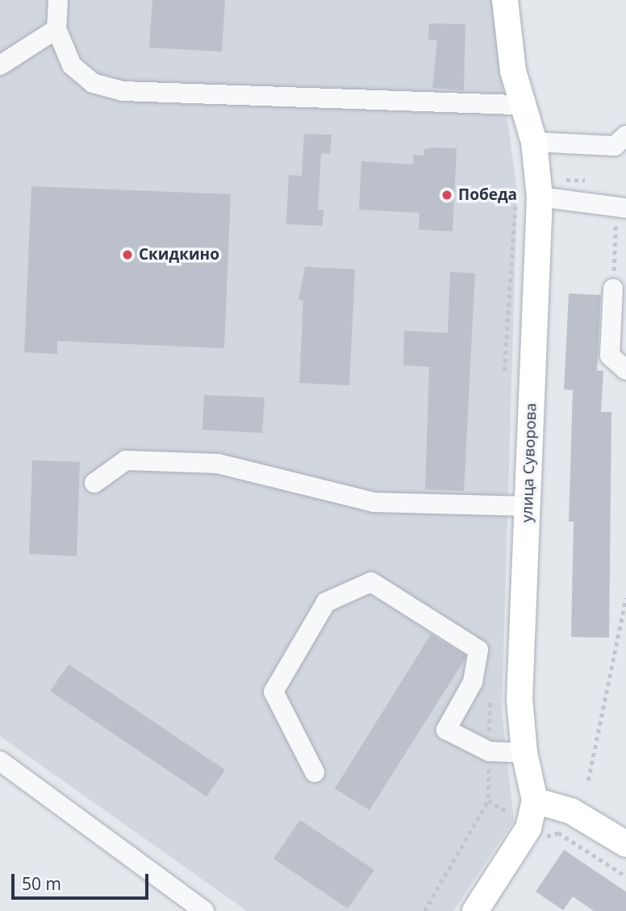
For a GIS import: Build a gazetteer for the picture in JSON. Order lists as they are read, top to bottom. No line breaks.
{"streets":{"main road":["улица Суворова"]},"places":["Победа","Скидкино"],"scale_bar":"50 m"}
